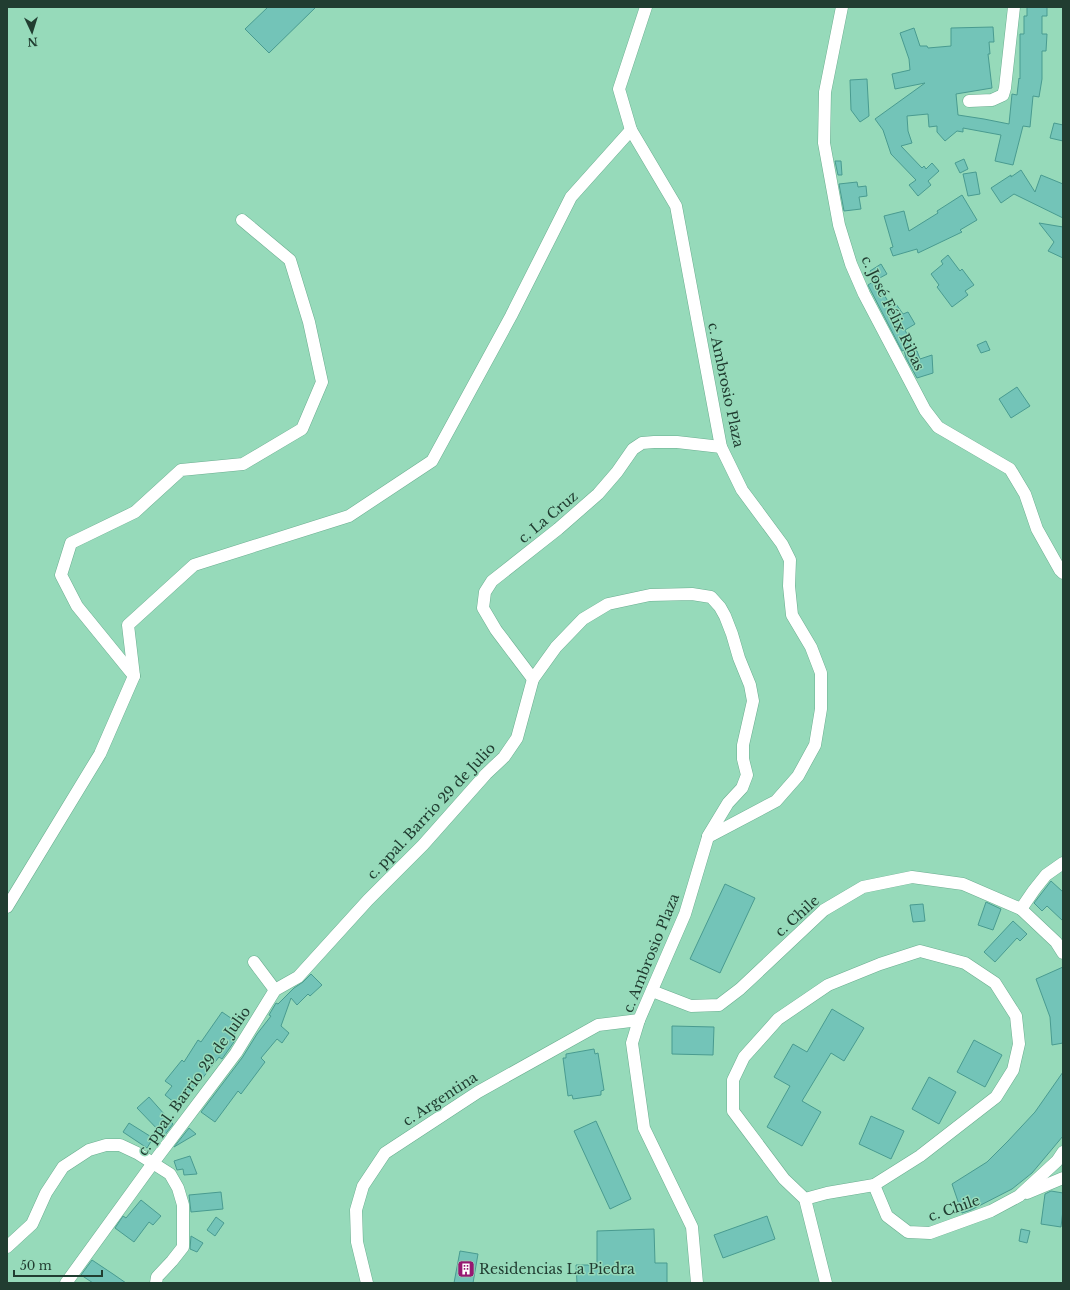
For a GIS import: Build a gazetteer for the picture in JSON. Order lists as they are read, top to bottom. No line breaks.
{"streets":{"street":["c. José Félix Ribas","c. Ambrosio Plaza","c. La Cruz","c. ppal. Barrio 29 de Julio","c. Chile","c. Argentina"]},"crossings":[["c. Ambrosio Plaza","c. La Cruz"],["c. Ambrosio Plaza","c. ppal. Barrio 29 de Julio"],["c. Ambrosio Plaza","c. Chile"],["c. Ambrosio Plaza","c. Argentina"],["c. La Cruz","c. ppal. Barrio 29 de Julio"]],"places":{"building":["Residencias La Piedra"]},"scale_bar":"50 m","north":"bottom"}
